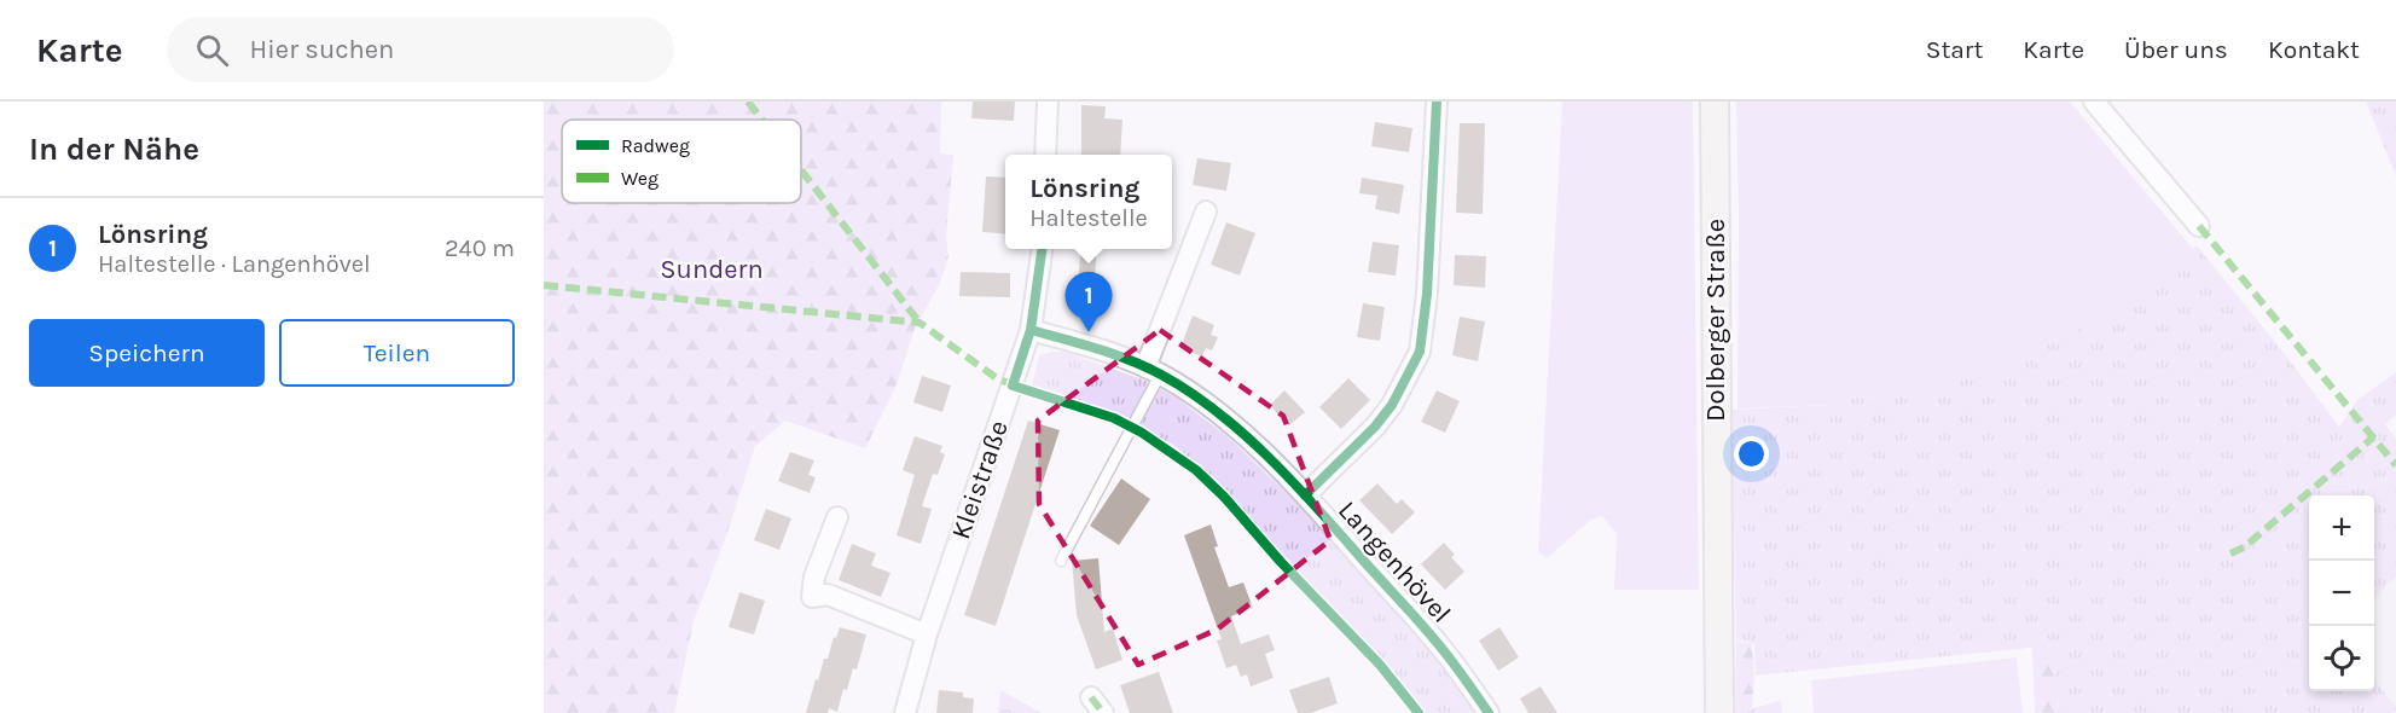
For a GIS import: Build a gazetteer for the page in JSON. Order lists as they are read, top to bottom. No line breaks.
{"streets":{"main road":["Dolberger Straße"],"street":["Kleistraße","Langenhövel"]},"crossings":[["Kleistraße","Langenhövel"]],"parks":["Sundern"],"legend":["Radweg","Weg"],"page":{"header":"Karte","search":"Hier suchen","nav":["Start","Karte","Über uns","Kontakt"],"heading":"In der Nähe","popup":["Lönsring","Haltestelle"],"list":[{"mark":"1","name":"Lönsring","note":"Haltestelle · Langenhövel","value":"240 m"}],"pins":"1","buttons":["Speichern","Teilen"],"map_buttons":["+","−"]}}
